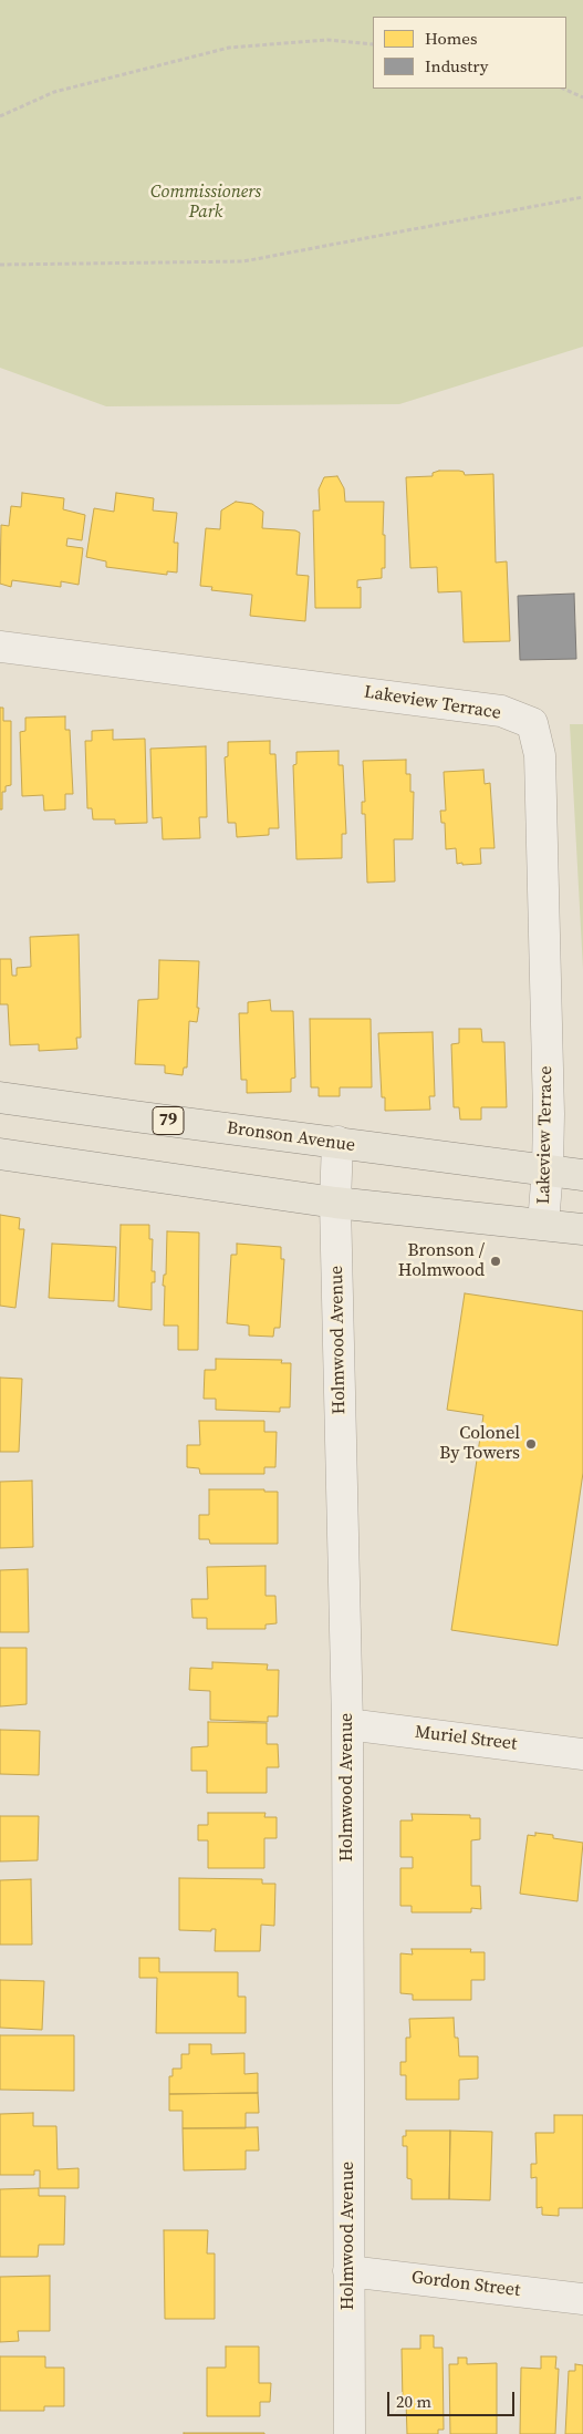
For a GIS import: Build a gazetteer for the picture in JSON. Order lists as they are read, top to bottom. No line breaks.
{"streets":{"main road":["79","Bronson Avenue"],"street":["Lakeview Terrace","Holmwood Avenue","Muriel Street","Gordon Street"]},"crossings":[["Lakeview Terrace","Bronson Avenue"],["Bronson Avenue","Holmwood Avenue"],["Holmwood Avenue","Muriel Street"],["Holmwood Avenue","Gordon Street"]],"parks":["Commissioners Park"],"places":["Bronson / Holmwood","Colonel By Towers"],"legend":["Homes","Industry"],"scale_bar":"20 m"}
